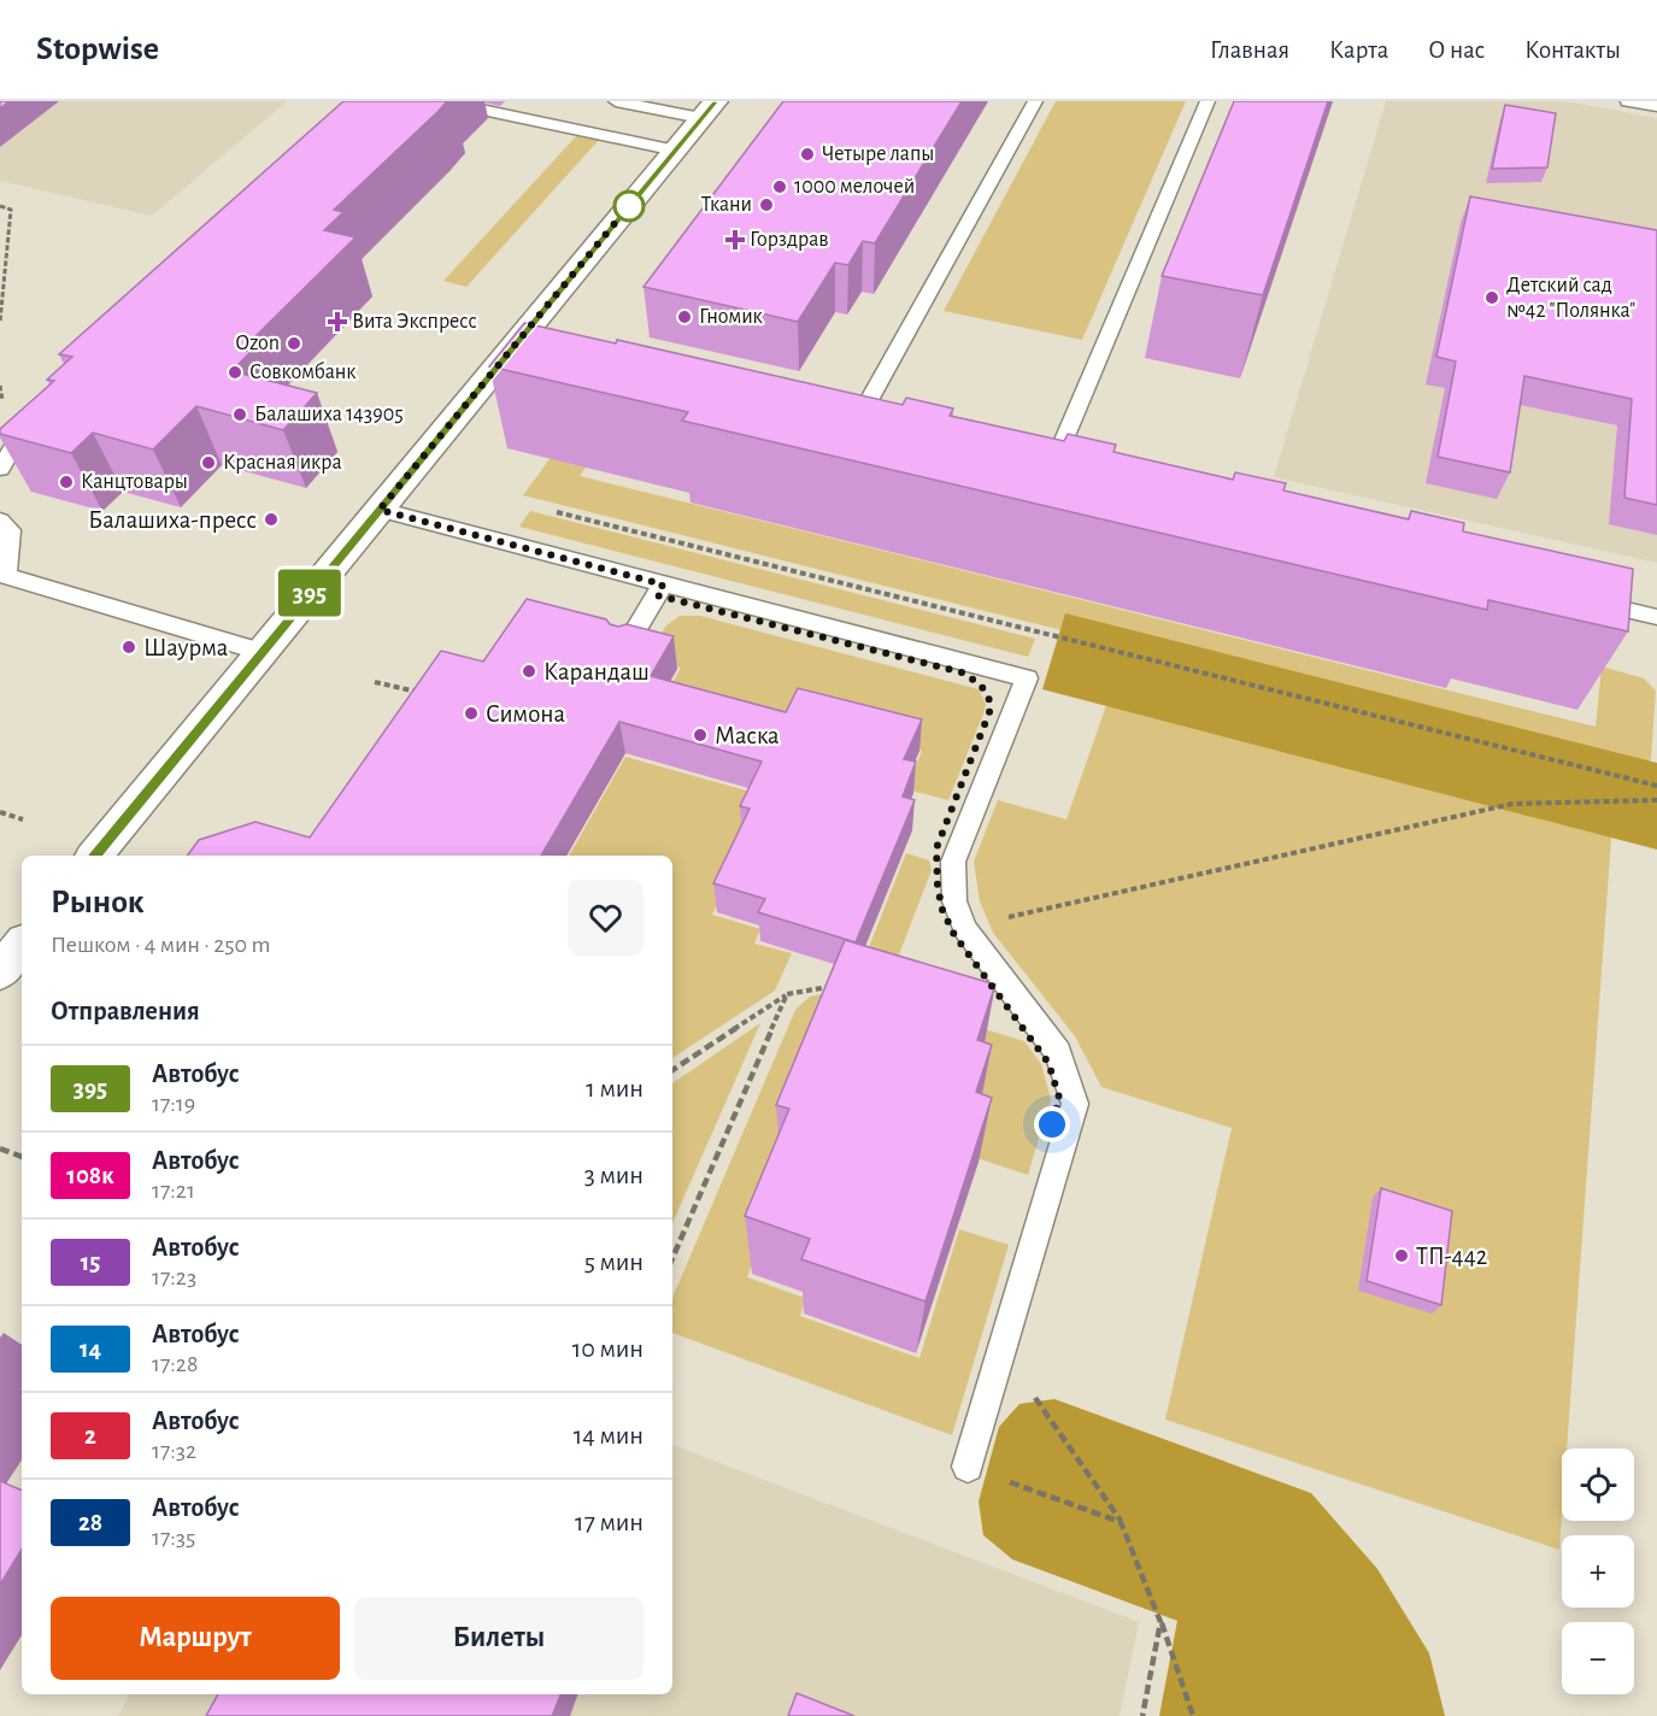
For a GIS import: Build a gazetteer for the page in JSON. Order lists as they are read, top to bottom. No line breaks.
{"places":{"other":["Четыре лапы","1000 мелочей","Ткани","Детский сад №42 \"Полянка\"","Гномик","Ozon","Совкомбанк","Балашиха 143905","Красная икра","Канцтовары","Балашиха-пресс","Шаурма","Карандаш","Симона","Маска","ТП-442"],"health":["Горздрав","Вита Экспресс"]},"lines":["bus line 395"],"page":{"header":"Stopwise","nav":["Главная","Карта","О нас","Контакты"],"on_map":"395","heading":[["Рынок","Пешком · 4 мин · 250 m"],"Отправления"],"list":[{"mark":"395","name":"Автобус","note":"17:19","value":"1 мин"},{"mark":"108к","name":"Автобус","note":"17:21","value":"3 мин"},{"mark":"15","name":"Автобус","note":"17:23","value":"5 мин"},{"mark":"14","name":"Автобус","note":"17:28","value":"10 мин"},{"mark":"2","name":"Автобус","note":"17:32","value":"14 мин"},{"mark":"28","name":"Автобус","note":"17:35","value":"17 мин"}],"map_buttons":["+","−"],"buttons":["Маршрут","Билеты"]}}
